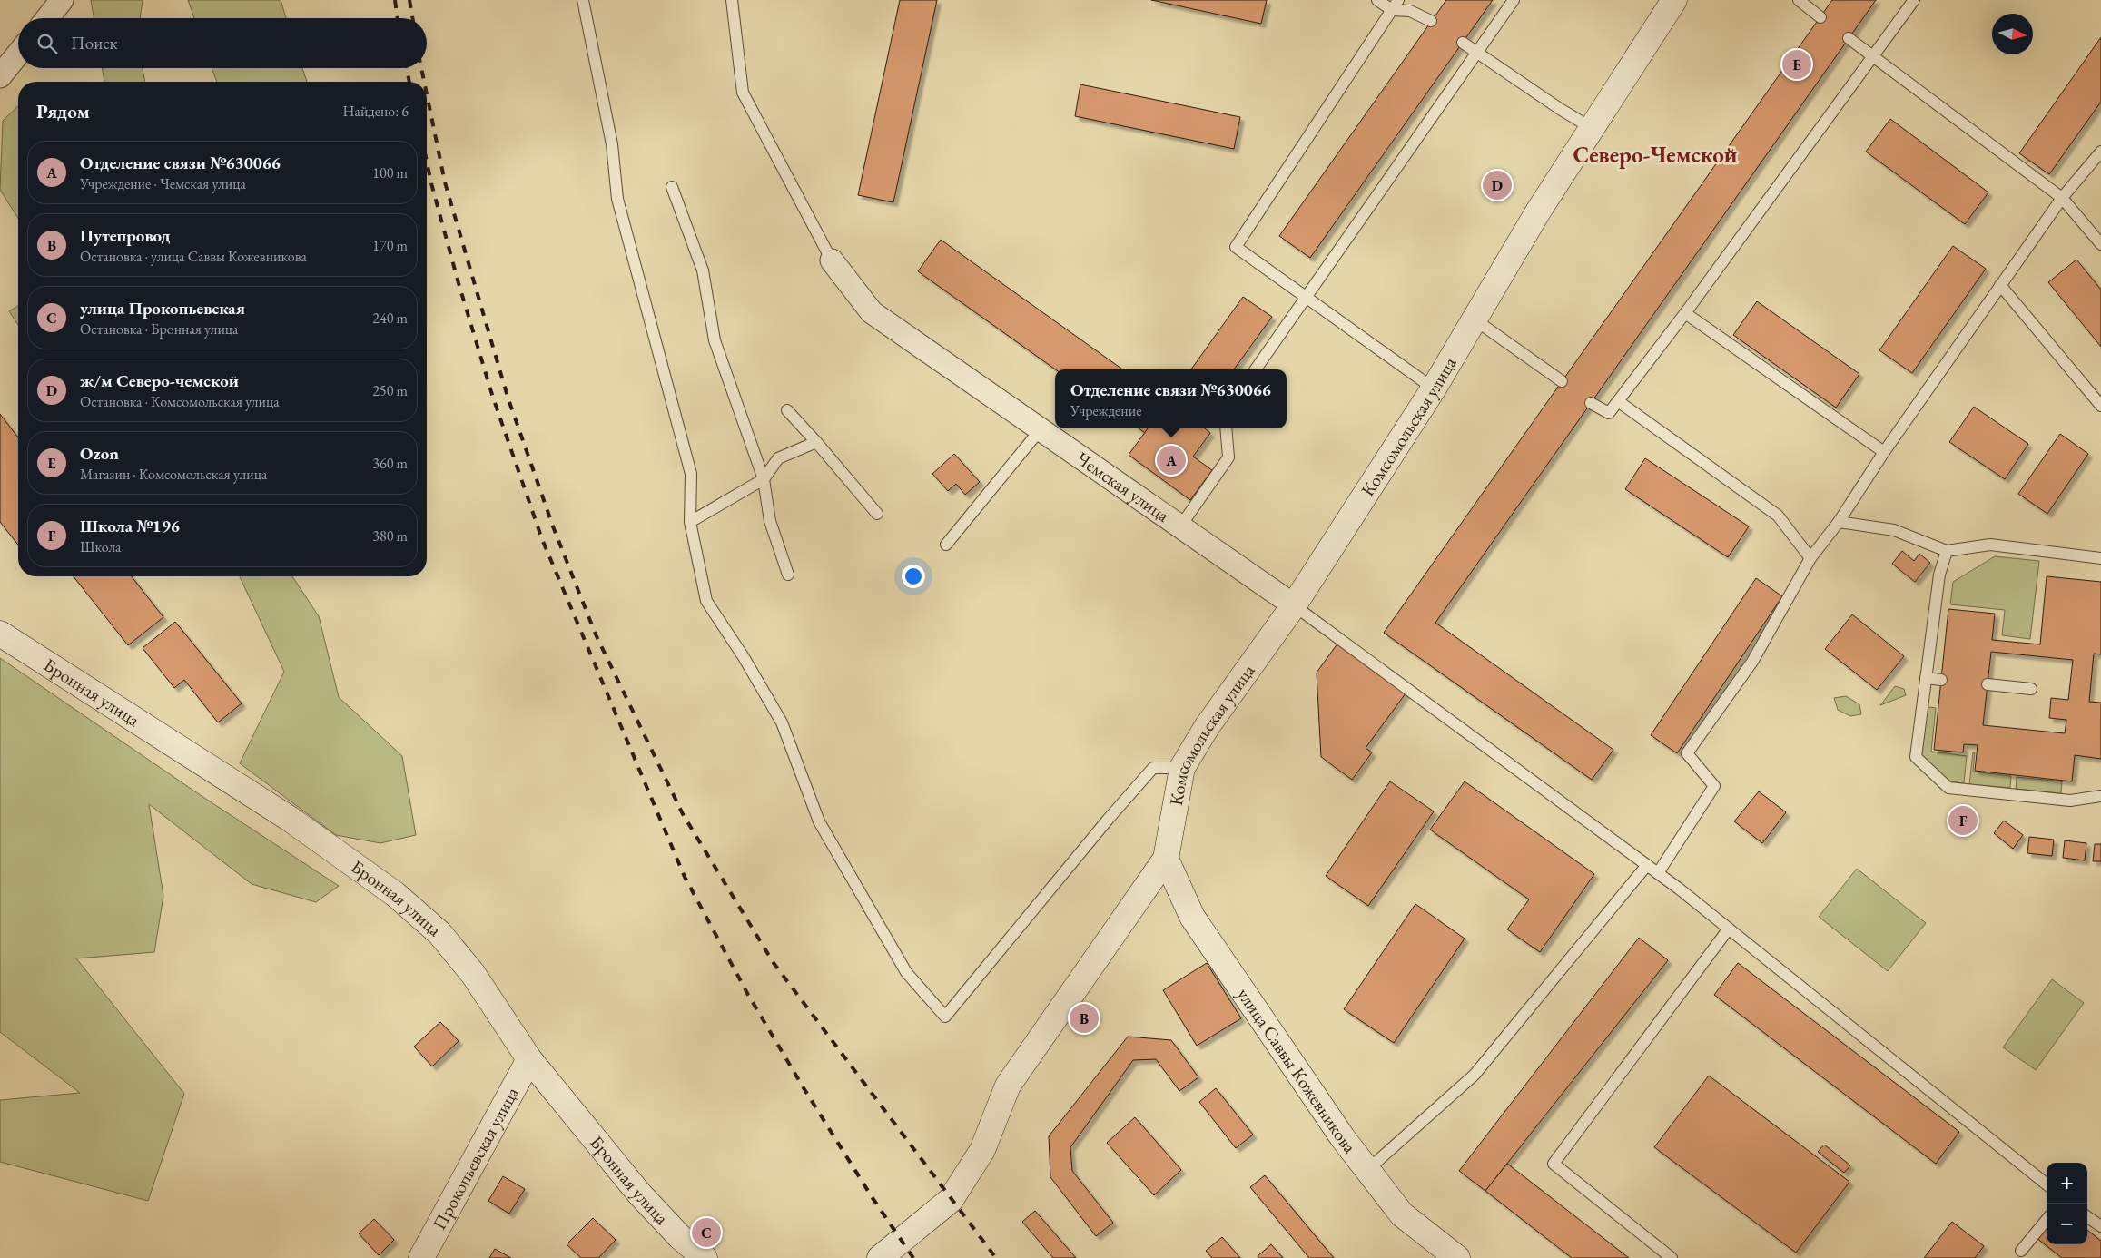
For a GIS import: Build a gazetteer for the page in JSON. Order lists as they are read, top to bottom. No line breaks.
{"streets":{"main road":["Комсомольская улица","Бронная улица","улица Саввы Кожевникова","Прокопьевская улица"],"street":["Чемская улица"]},"crossings":[["Комсомольская улица","Чемская улица"],["Комсомольская улица","улица Саввы Кожевникова"],["Бронная улица","Прокопьевская улица"]],"districts":["Северо-Чемской"],"north":"right","page":{"search":"Поиск","pins":["E","D","A","F","B","C"],"heading":["Рядом","Найдено: 6"],"list":[{"mark":"A","name":"Отделение связи №630066","note":"Учреждение · Чемская улица","value":"100 m"},{"mark":"B","name":"Путепровод","note":"Остановка · улица Саввы Кожевникова","value":"170 m"},{"mark":"C","name":"улица Прокопьевская","note":"Остановка · Бронная улица","value":"240 m"},{"mark":"D","name":"ж/м Северо-чемской","note":"Остановка · Комсомольская улица","value":"250 m"},{"mark":"E","name":"Ozon","note":"Магазин · Комсомольская улица","value":"360 m"},{"mark":"F","name":"Школа №196","note":"Школа","value":"380 m"}],"popup":["Отделение связи №630066","Учреждение"],"map_buttons":["+","−"]}}
